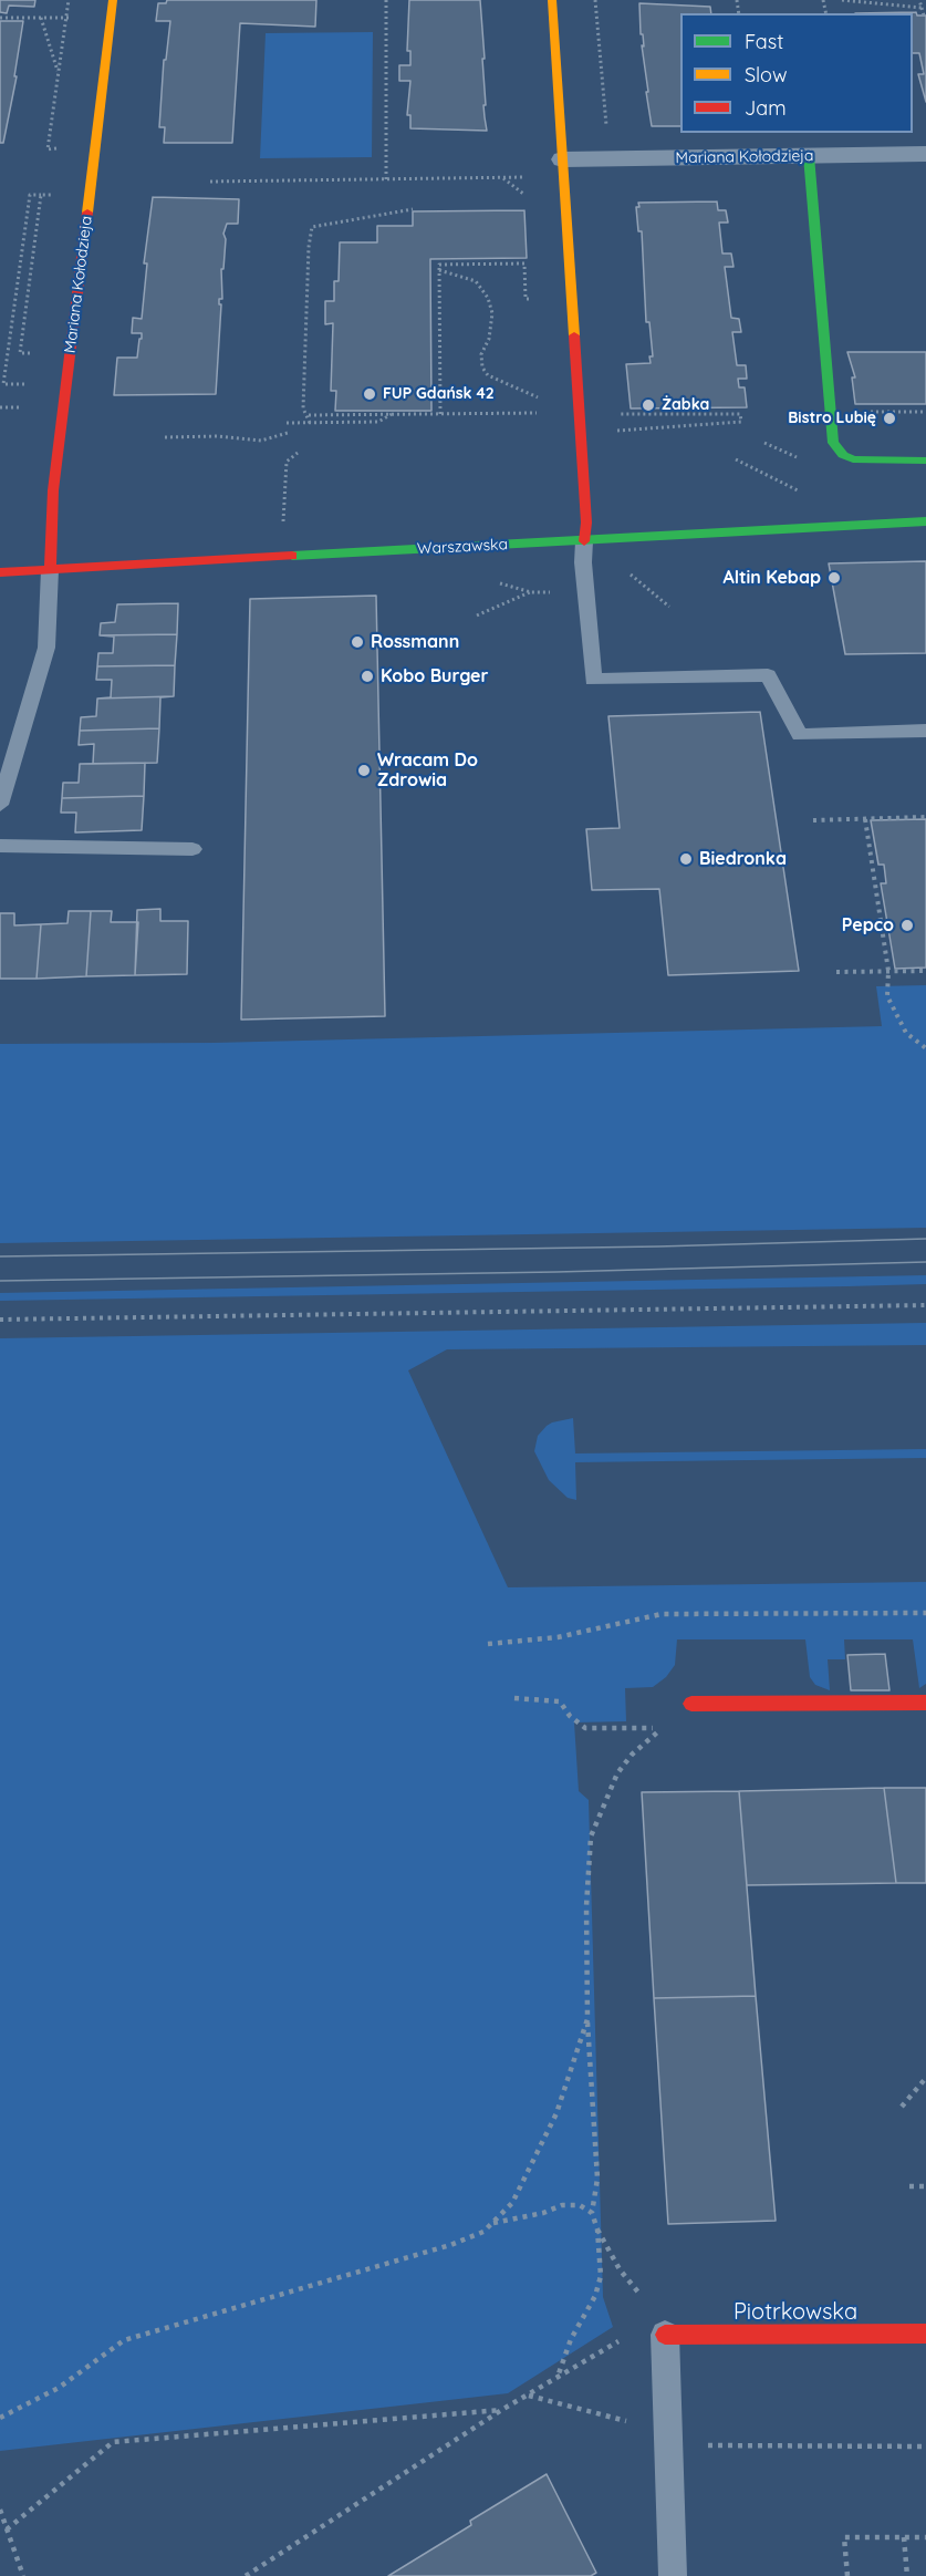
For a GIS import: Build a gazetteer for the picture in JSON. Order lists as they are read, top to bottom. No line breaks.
{"streets":{"street":["Mariana Kołodzieja","Warszawska","Piotrkowska"]},"crossings":[["Mariana Kołodzieja","Warszawska"]],"places":["FUP Gdańsk 42","Żabka","Bistro Lubię","Altin Kebap","Rossmann","Kobo Burger","Wracam Do Zdrowia","Biedronka","Pepco"],"legend":["Fast","Slow","Jam"]}
